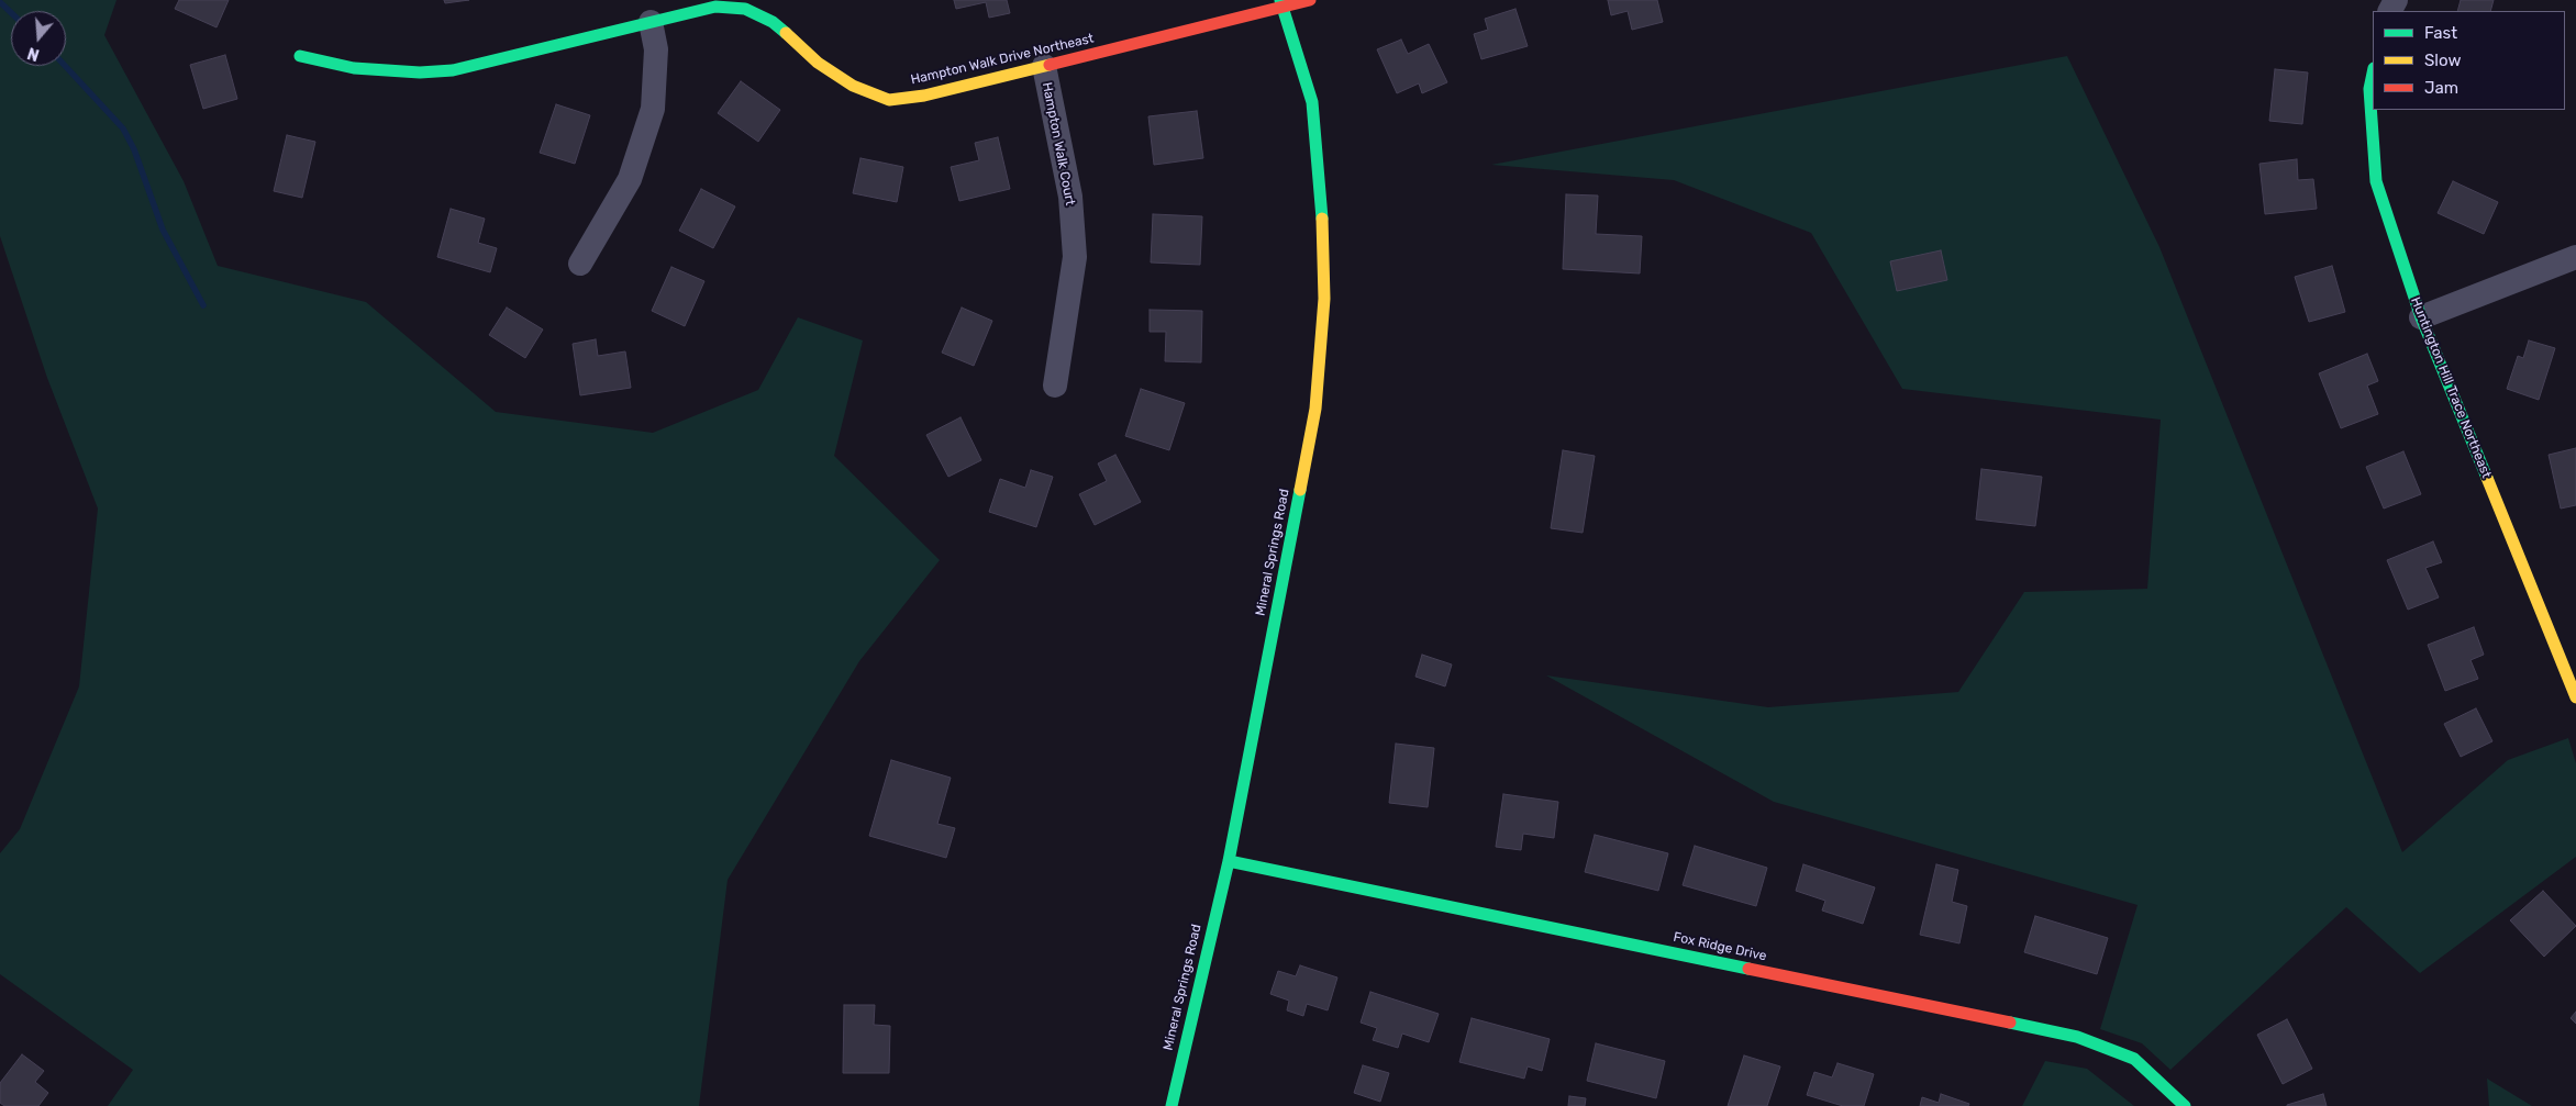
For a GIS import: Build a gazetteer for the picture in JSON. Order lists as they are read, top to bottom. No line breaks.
{"streets":{"street":["Hampton Walk Drive Northeast","Hampton Walk Court","Huntington Hill Trace Northeast","Mineral Springs Road","Fox Ridge Drive"]},"crossings":[["Hampton Walk Drive Northeast","Hampton Walk Court"],["Hampton Walk Drive Northeast","Mineral Springs Road"],["Mineral Springs Road","Fox Ridge Drive"]],"legend":["Fast","Slow","Jam"],"north":"bottom"}
